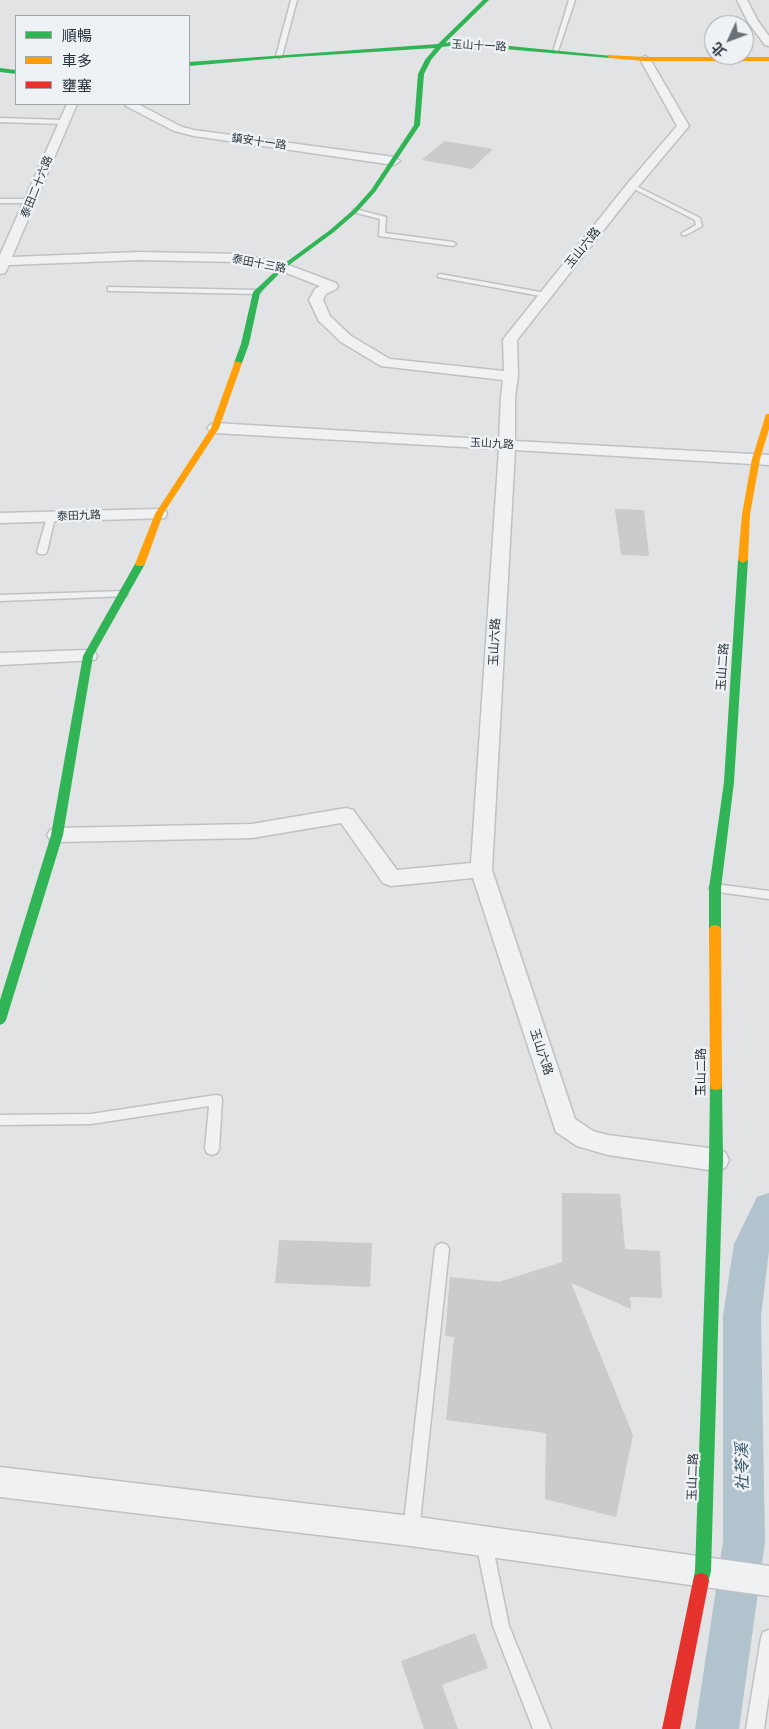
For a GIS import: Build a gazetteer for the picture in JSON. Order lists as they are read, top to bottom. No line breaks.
{"streets":{"street":["玉山十一路","鎮安十一路","泰田二十六路","玉山六路","泰田十三路","玉山九路","泰田九路","玉山二路"]},"crossings":[["玉山十一路","玉山六路"],["泰田二十六路","泰田十三路"],["玉山六路","泰田十三路"],["玉山六路","玉山九路"],["玉山六路","玉山二路"],["玉山九路","玉山二路"]],"water":["社苓溪"],"legend":["順暢","車多","壅塞"],"north":"bottom left"}
